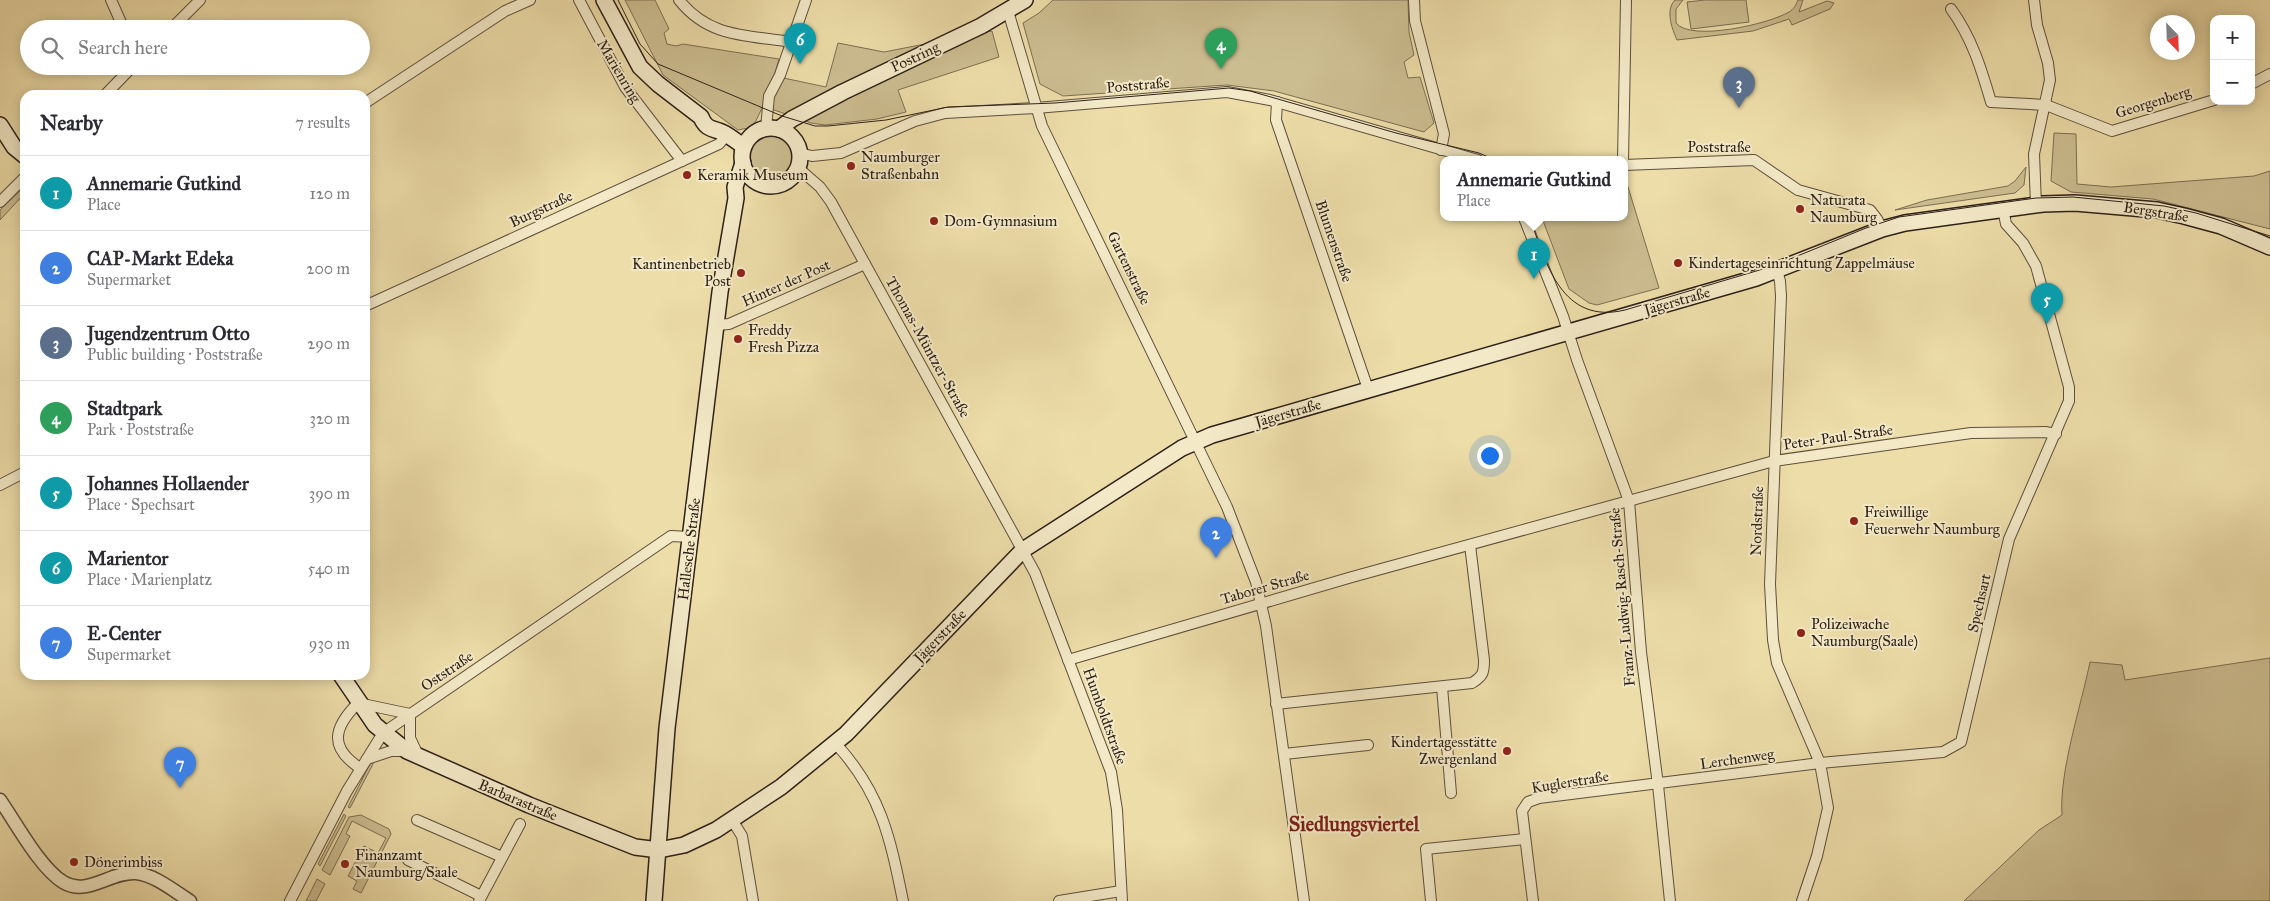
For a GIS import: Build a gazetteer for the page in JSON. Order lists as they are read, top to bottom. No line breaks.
{"streets":{"main road":["Postring","Marienring","Bergstraße","Jägerstraße","Hallesche Straße","Barbarastraße"],"street":["Poststraße","Georgenberg","Burgstraße","Blumenstraße","Gartenstraße","Hinter der Post","Thomas-Müntzer-Straße","Peter-Paul-Straße","Nordstraße","Taborer Straße","Franz-Ludwig-Rasch-Straße","Spechsart","Oststraße","Humboldtstraße","Lerchenweg","Kuglerstraße"]},"crossings":[["Postring","Marienring"],["Postring","Poststraße"],["Postring","Gartenstraße"],["Postring","Thomas-Müntzer-Straße"],["Postring","Hallesche Straße"],["Marienring","Poststraße"],["Marienring","Burgstraße"],["Marienring","Thomas-Müntzer-Straße"],["Marienring","Hallesche Straße"],["Poststraße","Blumenstraße"],["Poststraße","Gartenstraße"],["Poststraße","Jägerstraße"],["Poststraße","Thomas-Müntzer-Straße"],["Poststraße","Hallesche Straße"],["Bergstraße","Jägerstraße"],["Blumenstraße","Jägerstraße"],["Gartenstraße","Jägerstraße"],["Gartenstraße","Taborer Straße"],["Hinter der Post","Thomas-Müntzer-Straße"],["Hinter der Post","Hallesche Straße"],["Jägerstraße","Thomas-Müntzer-Straße"],["Jägerstraße","Nordstraße"],["Jägerstraße","Hallesche Straße"],["Jägerstraße","Franz-Ludwig-Rasch-Straße"],["Jägerstraße","Spechsart"],["Jägerstraße","Humboldtstraße"],["Jägerstraße","Barbarastraße"],["Thomas-Müntzer-Straße","Hallesche Straße"],["Thomas-Müntzer-Straße","Humboldtstraße"],["Peter-Paul-Straße","Nordstraße"],["Peter-Paul-Straße","Taborer Straße"],["Peter-Paul-Straße","Franz-Ludwig-Rasch-Straße"],["Peter-Paul-Straße","Spechsart"],["Nordstraße","Spechsart"],["Nordstraße","Lerchenweg"],["Hallesche Straße","Oststraße"],["Hallesche Straße","Barbarastraße"],["Taborer Straße","Franz-Ludwig-Rasch-Straße"],["Taborer Straße","Humboldtstraße"],["Franz-Ludwig-Rasch-Straße","Lerchenweg"],["Franz-Ludwig-Rasch-Straße","Kuglerstraße"],["Spechsart","Lerchenweg"],["Oststraße","Barbarastraße"],["Lerchenweg","Kuglerstraße"]],"districts":["Siedlungsviertel"],"places":["Naumburger Straßenbahn","Keramik Museum","Naturata Naumburg","Dom-Gymnasium","Kindertageseinrichtung Zappelmäuse","Kantinenbetrieb Post","Freddy Fresh Pizza","Freiwillige Feuerwehr Naumburg","Polizeiwache Naumburg(Saale)","Kindertagesstätte Zwergenland","Dönerimbiss","Finanzamt Naumburg/Saale"],"north":"bottom right","page":{"map_buttons":["+","−"],"search":"Search here","pins":["6","4","3","1","5","2","7"],"heading":["Nearby","7 results"],"list":[{"mark":"1","name":"Annemarie Gutkind","note":"Place","value":"120 m"},{"mark":"2","name":"CAP-Markt Edeka","note":"Supermarket","value":"200 m"},{"mark":"3","name":"Jugendzentrum Otto","note":"Public building · Poststraße","value":"290 m"},{"mark":"4","name":"Stadtpark","note":"Park · Poststraße","value":"320 m"},{"mark":"5","name":"Johannes Hollaender","note":"Place · Spechsart","value":"390 m"},{"mark":"6","name":"Marientor","note":"Place · Marienplatz","value":"540 m"},{"mark":"7","name":"E-Center","note":"Supermarket","value":"930 m"}],"popup":["Annemarie Gutkind","Place"]}}
